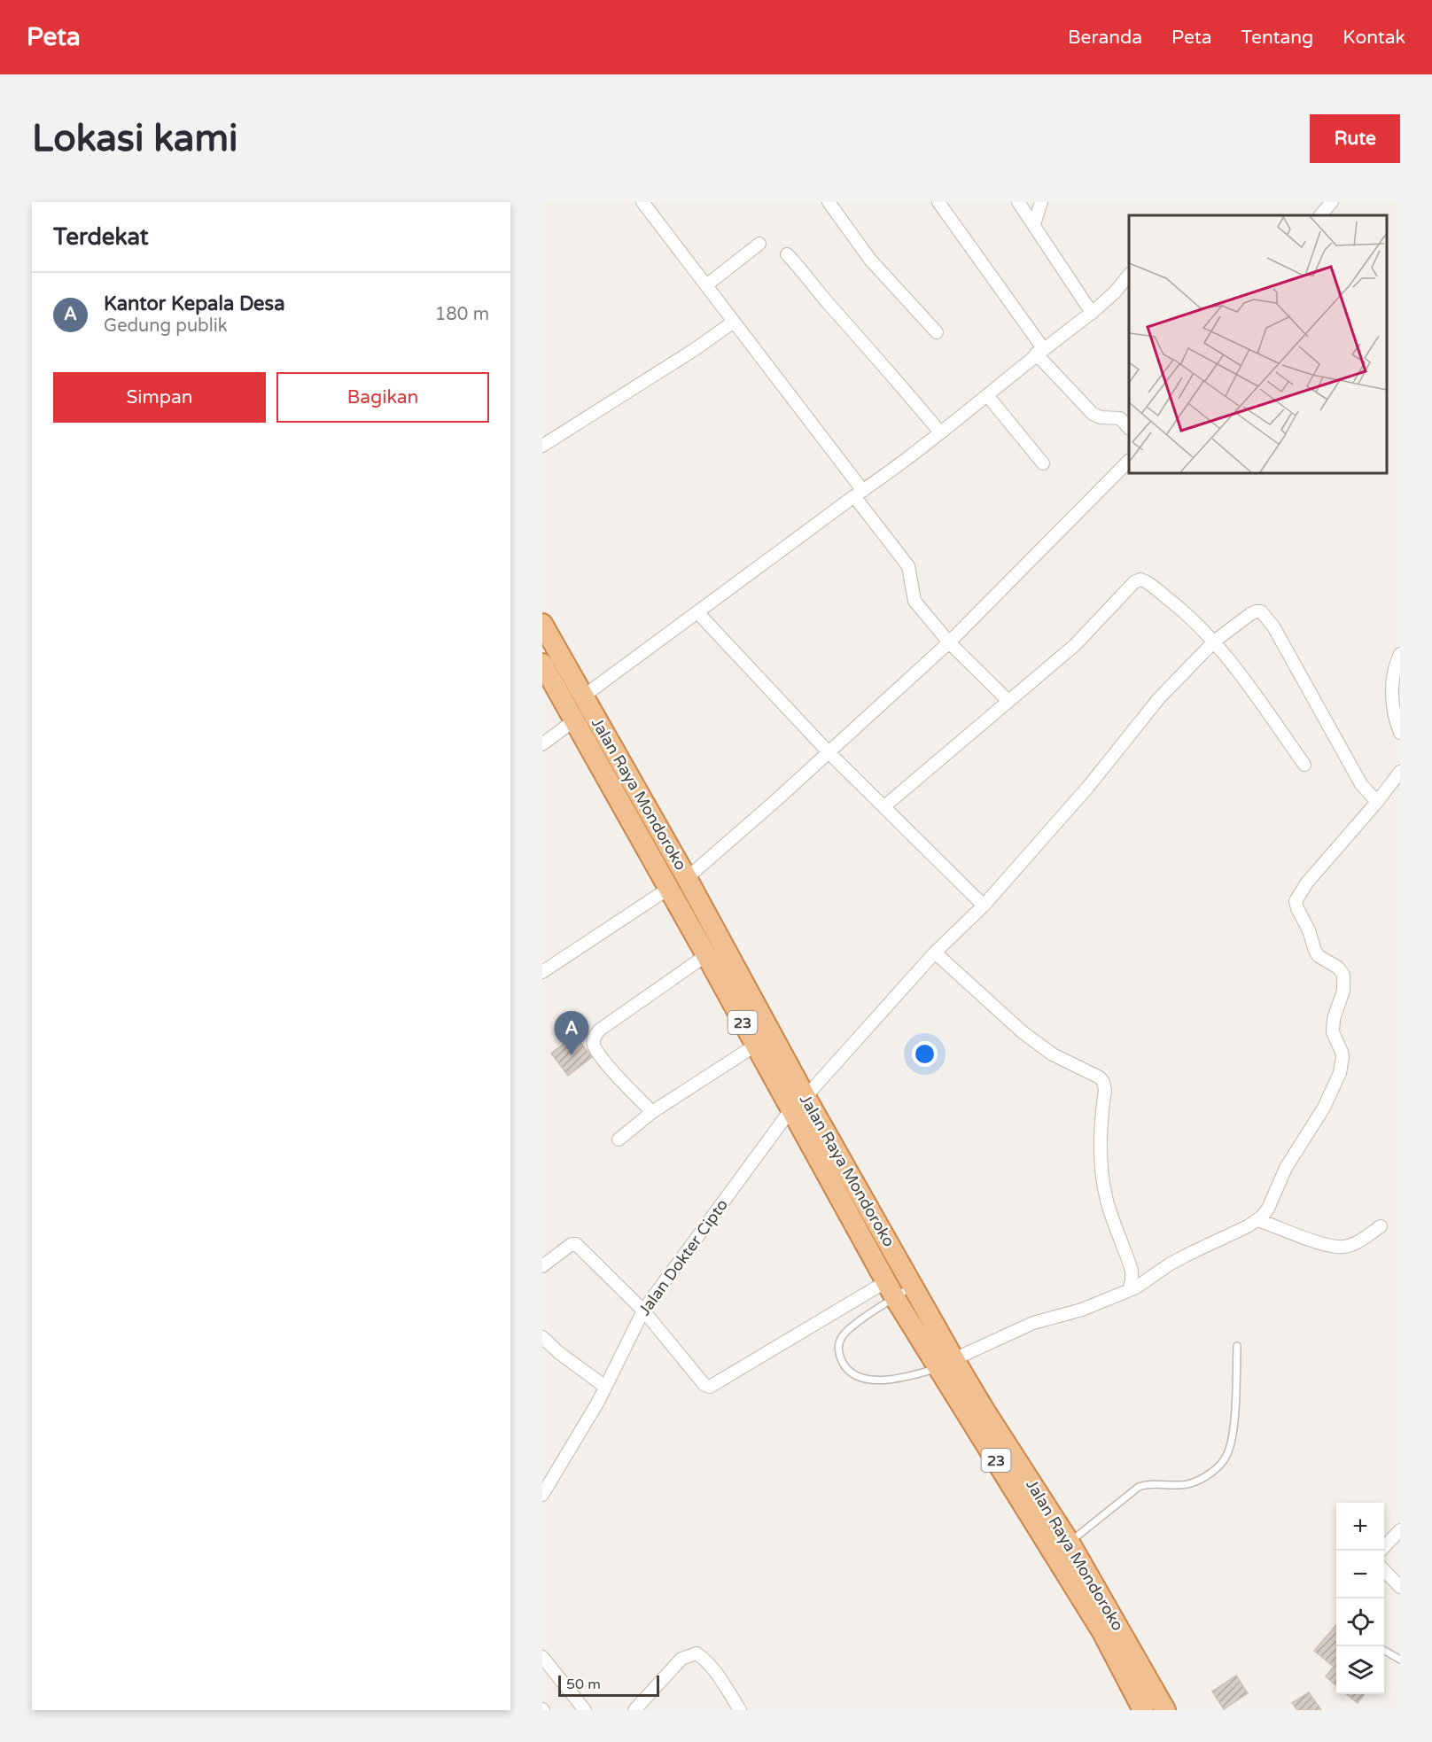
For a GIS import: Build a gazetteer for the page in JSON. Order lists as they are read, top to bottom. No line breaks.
{"streets":{"highway":["Jalan Raya Mondoroko","23"],"street":["Jalan Dokter Cipto"]},"crossings":[["Jalan Raya Mondoroko","Jalan Dokter Cipto"]],"scale_bar":"50 m","page":{"header":"Peta","nav":["Beranda","Peta","Tentang","Kontak"],"buttons":["Rute",["Simpan","Bagikan"]],"title":"Lokasi kami","heading":"Terdekat","list":[{"mark":"A","name":"Kantor Kepala Desa","note":"Gedung publik","value":"180 m"}],"pins":"A","map_buttons":["+","−"],"scale":"50 m"}}
